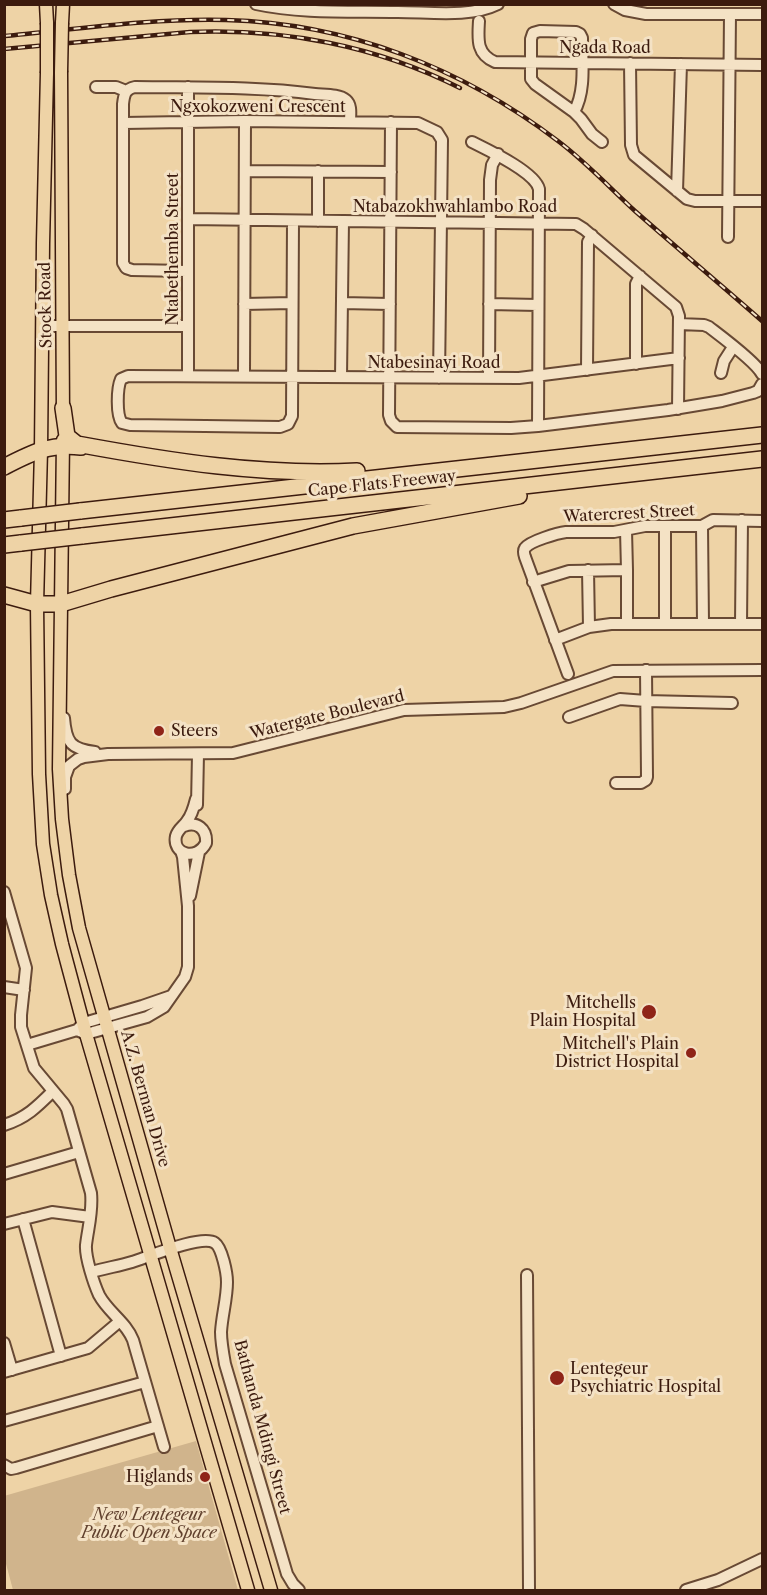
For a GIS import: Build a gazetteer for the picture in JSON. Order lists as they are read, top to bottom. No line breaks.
{"streets":{"highway":["Cape Flats Freeway"],"main road":["Stock Road","A.Z. Berman Drive"],"street":["Ngada Road","Ngxokozweni Crescent","Ntabazokhwahlambo Road","Ntabethemba Street","Ntabesinayi Road","Watercrest Street","Watergate Boulevard","Bathanda Mdingi Street"]},"crossings":[["Ngxokozweni Crescent","Ntabazokhwahlambo Road"],["Ngxokozweni Crescent","Ntabethemba Street"],["Ntabazokhwahlambo Road","Ntabethemba Street"],["Ntabazokhwahlambo Road","Ntabesinayi Road"],["Ntabethemba Street","Ntabesinayi Road"],["Stock Road","A.Z. Berman Drive"],["Watergate Boulevard","A.Z. Berman Drive"],["A.Z. Berman Drive","Bathanda Mdingi Street"]],"parks":["New Lentegeur Public Open Space"],"places":["Steers","Mitchells Plain Hospital","Mitchell's Plain District Hospital","Lentegeur Psychiatric Hospital","Higlands"]}
